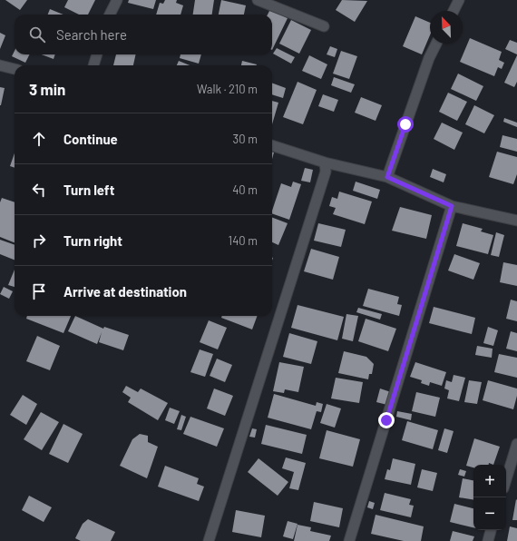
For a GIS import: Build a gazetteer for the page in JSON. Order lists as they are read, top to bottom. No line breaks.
{"north":"top left","page":{"search":"Search here","heading":["3 min","Walk · 210 m"],"list":[["Continue","30 m"],["Turn left","40 m"],["Turn right","140 m"],"Arrive at destination"],"map_buttons":["+","−"]}}
